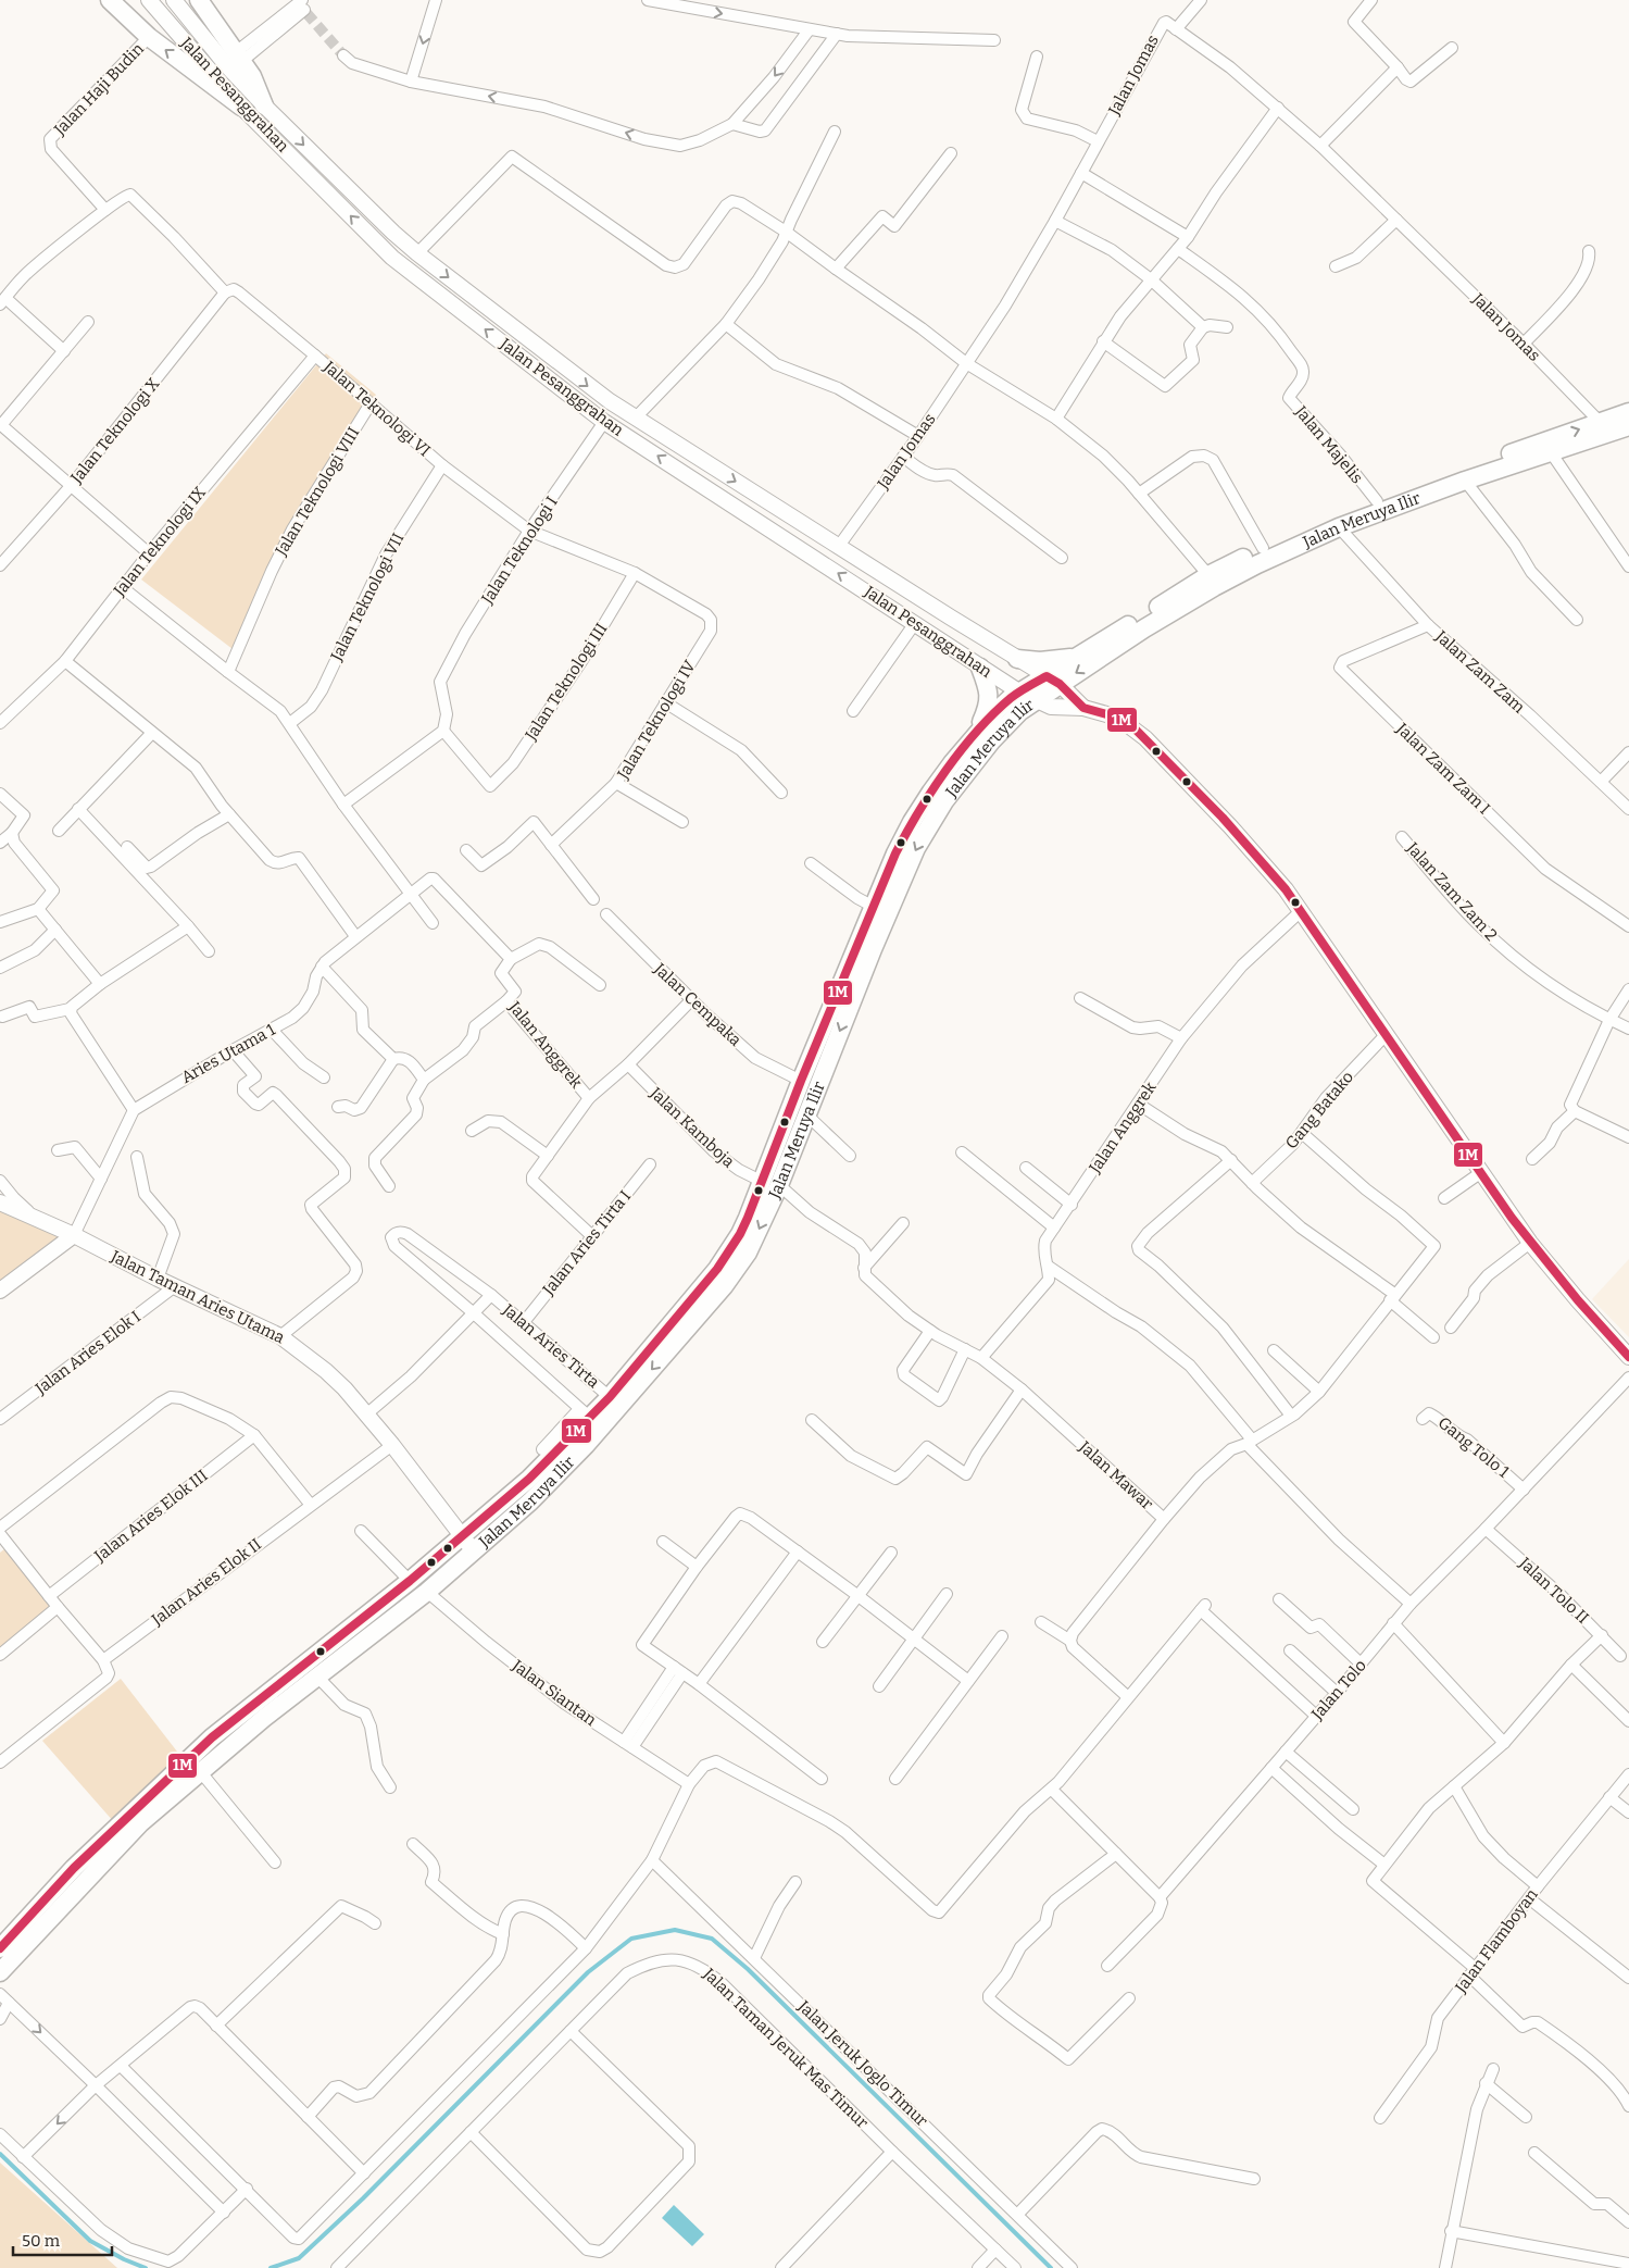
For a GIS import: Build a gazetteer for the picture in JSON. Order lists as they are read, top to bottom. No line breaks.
{"streets":{"main road":["Jalan Pesanggrahan","Jalan Meruya Ilir","Jalan Taman Aries Utama"],"street":["Jalan Jomas","Jalan Haji Budin","Jalan Teknologi VI","Jalan Teknologi X","Jalan Majelis","Jalan Teknologi VIII","Jalan Teknologi IX","Jalan Teknologi I","Jalan Teknologi VII","Jalan Zam Zam","Jalan Teknologi III","Jalan Teknologi IV","Jalan Zam Zam I","Jalan Zam Zam 2","Jalan Cempaka","Jalan Anggrek","Aries Utama 1","Gang Batako","Jalan Kamboja","Jalan Aries Tirta I","Jalan Aries Tirta","Jalan Aries Elok I","Gang Tolo 1","Jalan Mawar","Jalan Aries Elok III","Jalan Aries Elok II","Jalan Tolo II","Jalan Tolo","Jalan Siantan","Jalan Flamboyan","Jalan Taman Jeruk Mas Timur","Jalan Jeruk Joglo Timur"]},"crossings":[["Jalan Jomas","Jalan Pesanggrahan"],["Jalan Jomas","Jalan Meruya Ilir"],["Jalan Pesanggrahan","Jalan Meruya Ilir"],["Jalan Pesanggrahan","Jalan Teknologi I"],["Jalan Pesanggrahan","Jalan Anggrek"],["Jalan Pesanggrahan","Gang Batako"],["Jalan Teknologi VI","Jalan Teknologi X"],["Jalan Teknologi VI","Jalan Teknologi VIII"],["Jalan Teknologi VI","Jalan Teknologi IX"],["Jalan Teknologi VI","Jalan Teknologi I"],["Jalan Teknologi VI","Jalan Teknologi VII"],["Jalan Teknologi VI","Jalan Teknologi III"],["Jalan Teknologi VI","Jalan Teknologi IV"],["Jalan Majelis","Jalan Meruya Ilir"],["Jalan Meruya Ilir","Jalan Zam Zam"],["Jalan Meruya Ilir","Jalan Cempaka"],["Jalan Meruya Ilir","Jalan Kamboja"],["Jalan Meruya Ilir","Jalan Taman Aries Utama"],["Jalan Meruya Ilir","Jalan Aries Tirta"],["Jalan Meruya Ilir","Jalan Mawar"],["Jalan Meruya Ilir","Jalan Siantan"],["Jalan Teknologi I","Jalan Teknologi III"],["Jalan Zam Zam","Jalan Zam Zam I"],["Jalan Cempaka","Jalan Anggrek"],["Jalan Anggrek","Jalan Kamboja"],["Jalan Anggrek","Jalan Mawar"],["Gang Batako","Jalan Mawar"],["Jalan Kamboja","Jalan Mawar"],["Jalan Aries Tirta I","Jalan Aries Tirta"],["Jalan Taman Aries Utama","Jalan Aries Elok I"],["Jalan Taman Aries Utama","Jalan Aries Elok II"],["Gang Tolo 1","Jalan Tolo"],["Jalan Tolo II","Jalan Tolo"]],"lines":["transit line 1M"],"scale_bar":"50 m"}
